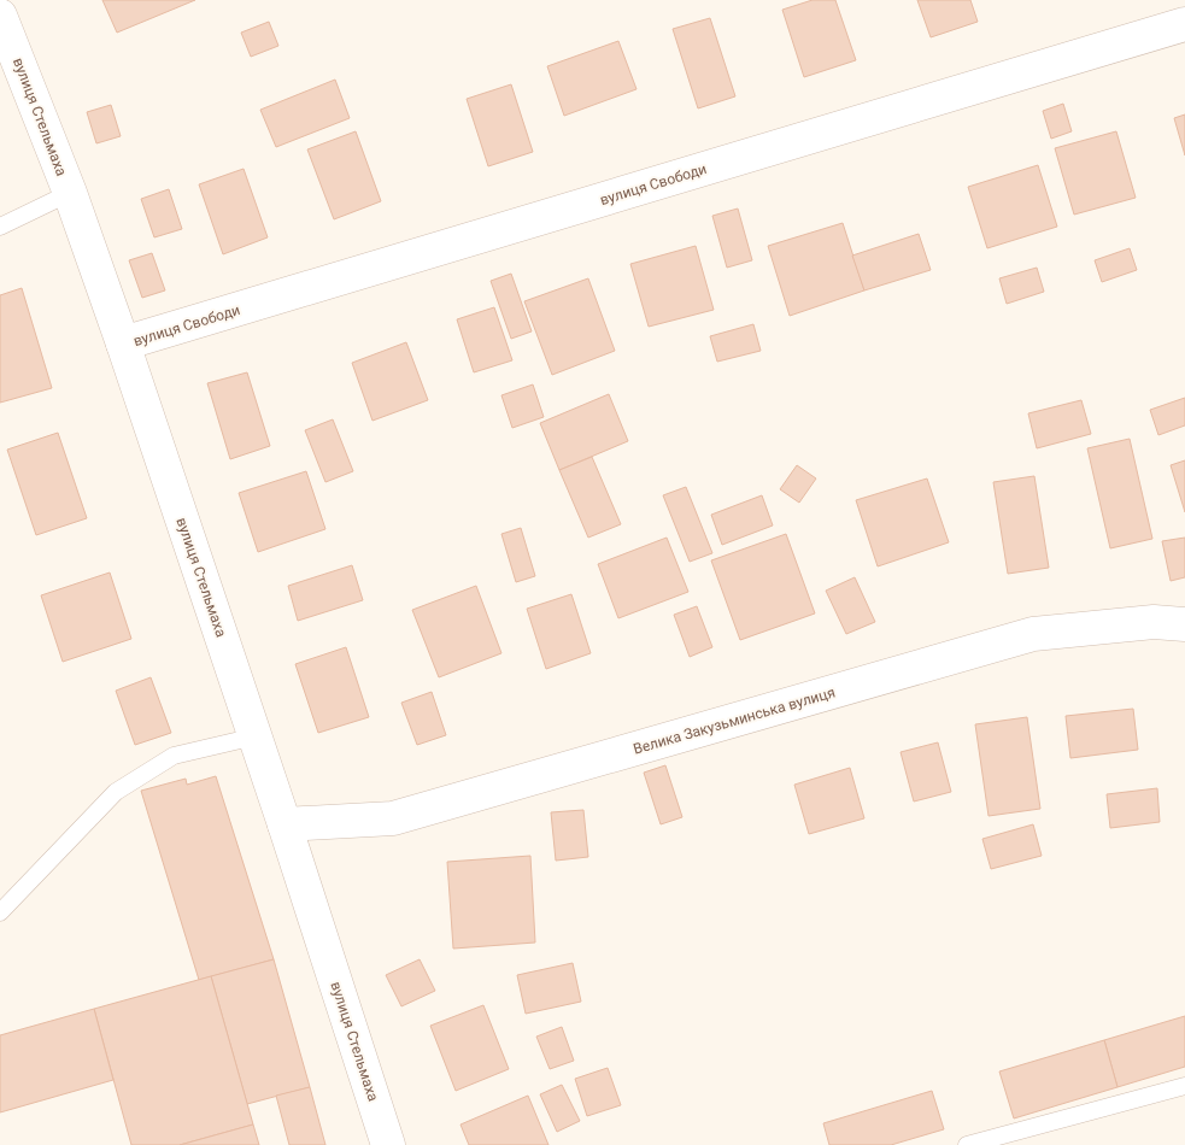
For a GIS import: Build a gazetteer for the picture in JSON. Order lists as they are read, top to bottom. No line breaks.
{"streets":{"street":["вулиця Стельмаха","вулиця Свободи","Велика Закузьминська вулиця"]},"crossings":[["вулиця Стельмаха","вулиця Свободи"],["вулиця Стельмаха","Велика Закузьминська вулиця"]]}
